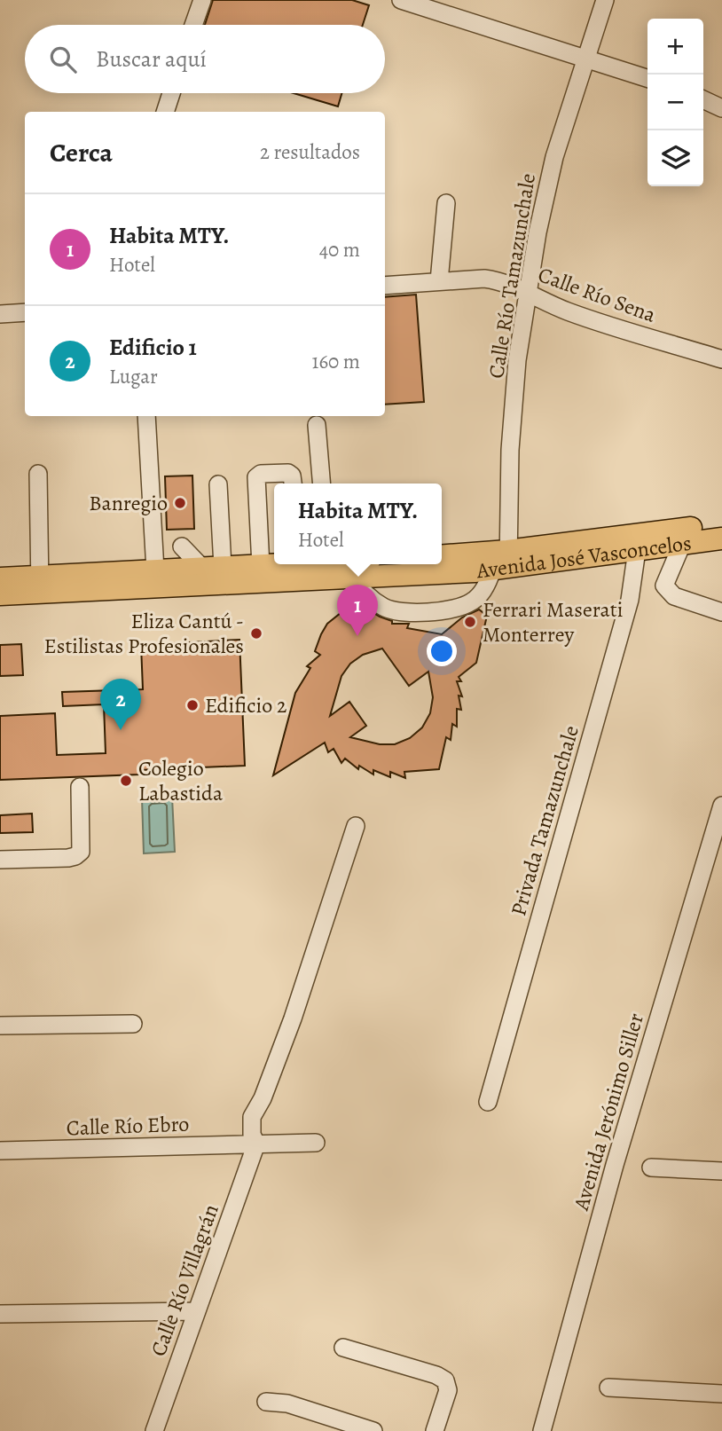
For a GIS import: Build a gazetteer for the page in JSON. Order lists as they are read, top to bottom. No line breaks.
{"streets":{"main road":["Avenida José Vasconcelos"],"street":["Calle Río Tamazunchale","Calle Río Sena","Privada Tamazunchale","Avenida Jerónimo Siller","Calle Río Ebro","Calle Río Villagrán"]},"crossings":[["Calle Río Tamazunchale","Calle Río Sena"],["Calle Río Tamazunchale","Avenida José Vasconcelos"],["Avenida José Vasconcelos","Privada Tamazunchale"],["Calle Río Ebro","Calle Río Villagrán"]],"places":["Banregio","Ferrari Maserati Monterrey","Eliza Cantú - Estilistas Profesionales","Edificio 2","Colegio Labastida"],"page":{"map_buttons":["+","−"],"search":"Buscar aquí","heading":["Cerca","2 resultados"],"list":[{"mark":"1","name":"Habita MTY.","note":"Hotel","value":"40 m"},{"mark":"2","name":"Edificio 1","note":"Lugar","value":"160 m"}],"popup":["Habita MTY.","Hotel"],"pins":["1","2"]}}
